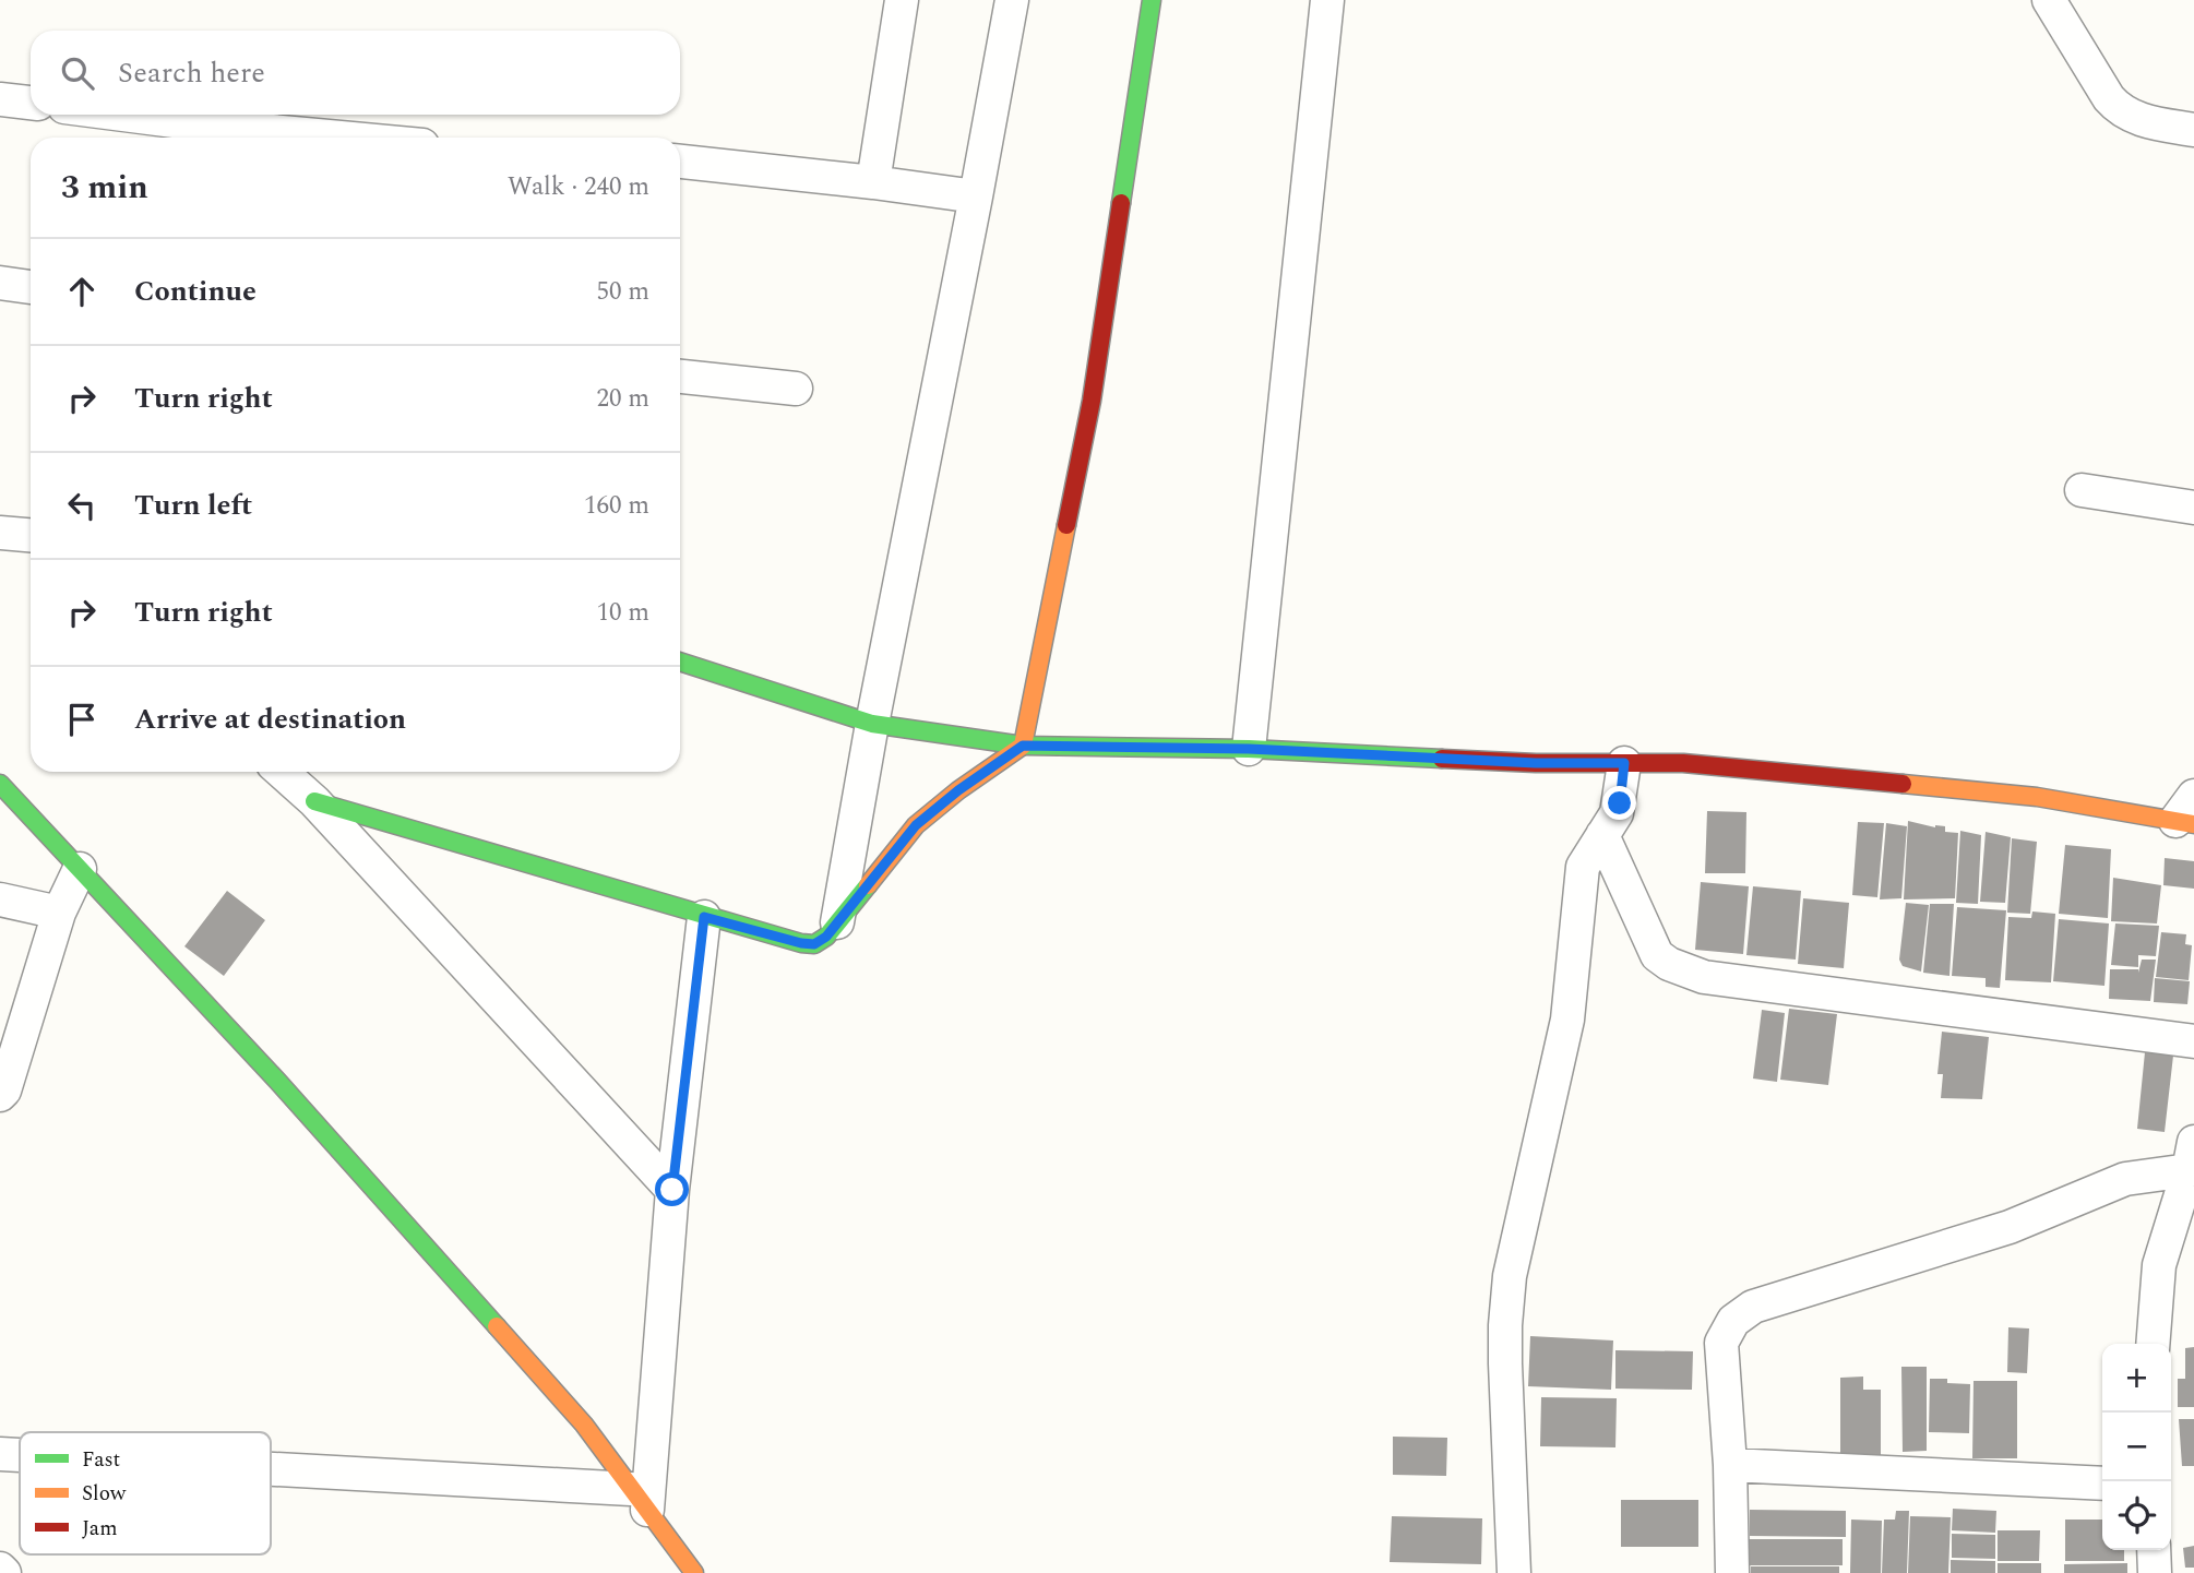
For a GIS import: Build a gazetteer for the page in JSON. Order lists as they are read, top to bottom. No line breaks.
{"legend":["Fast","Slow","Jam"],"page":{"search":"Search here","heading":["3 min","Walk · 240 m"],"list":[["Continue","50 m"],["Turn right","20 m"],["Turn left","160 m"],["Turn right","10 m"],"Arrive at destination"],"map_buttons":["+","−"]}}
